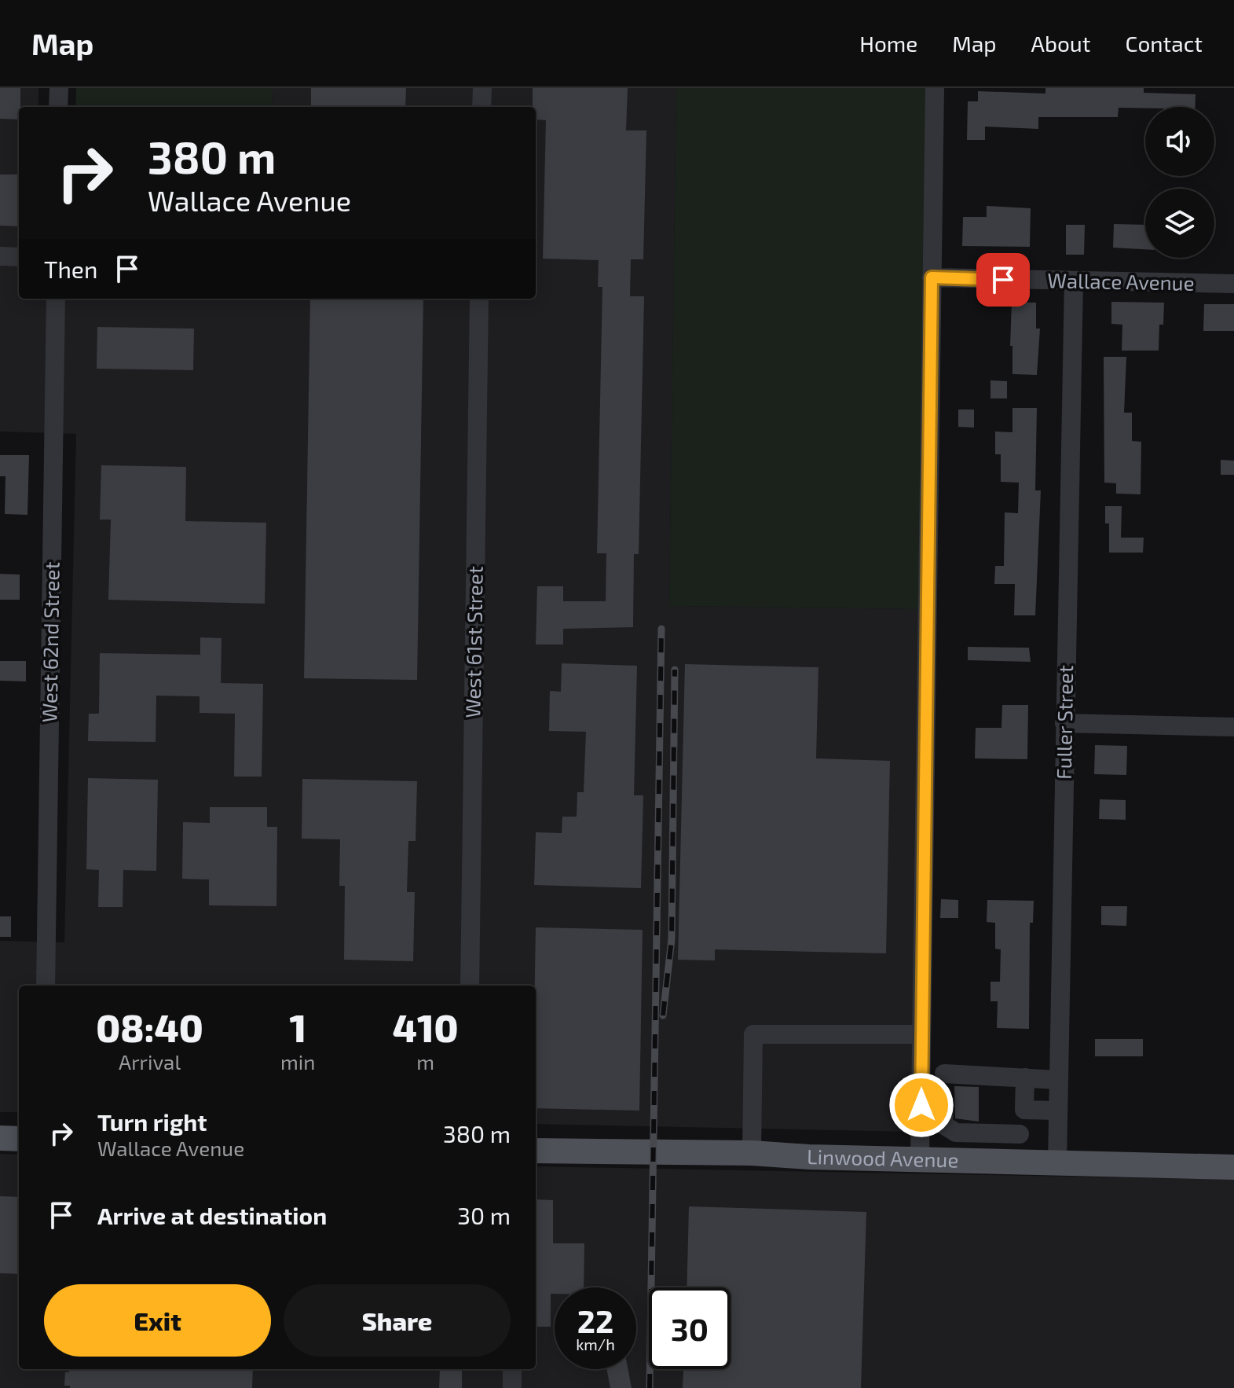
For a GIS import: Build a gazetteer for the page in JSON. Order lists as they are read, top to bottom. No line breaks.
{"streets":{"main road":["Linwood Avenue"],"street":["Wallace Avenue","West 62nd Street","West 61st Street","Fuller Street"]},"crossings":[["Wallace Avenue","Fuller Street"],["Fuller Street","Linwood Avenue"]],"page":{"header":"Map","nav":["Home","Map","About","Contact"],"turn":["380 m","Wallace Avenue"],"then":"Then","eta":["08:40","Arrival","1","min","410","m"],"list":[{"name":"Turn right","note":"Wallace Avenue","value":"380 m"},{"name":"Arrive at destination","value":"30 m"}],"buttons":["Exit","Share"],"speed":"22 km/h","limit":"30"}}
